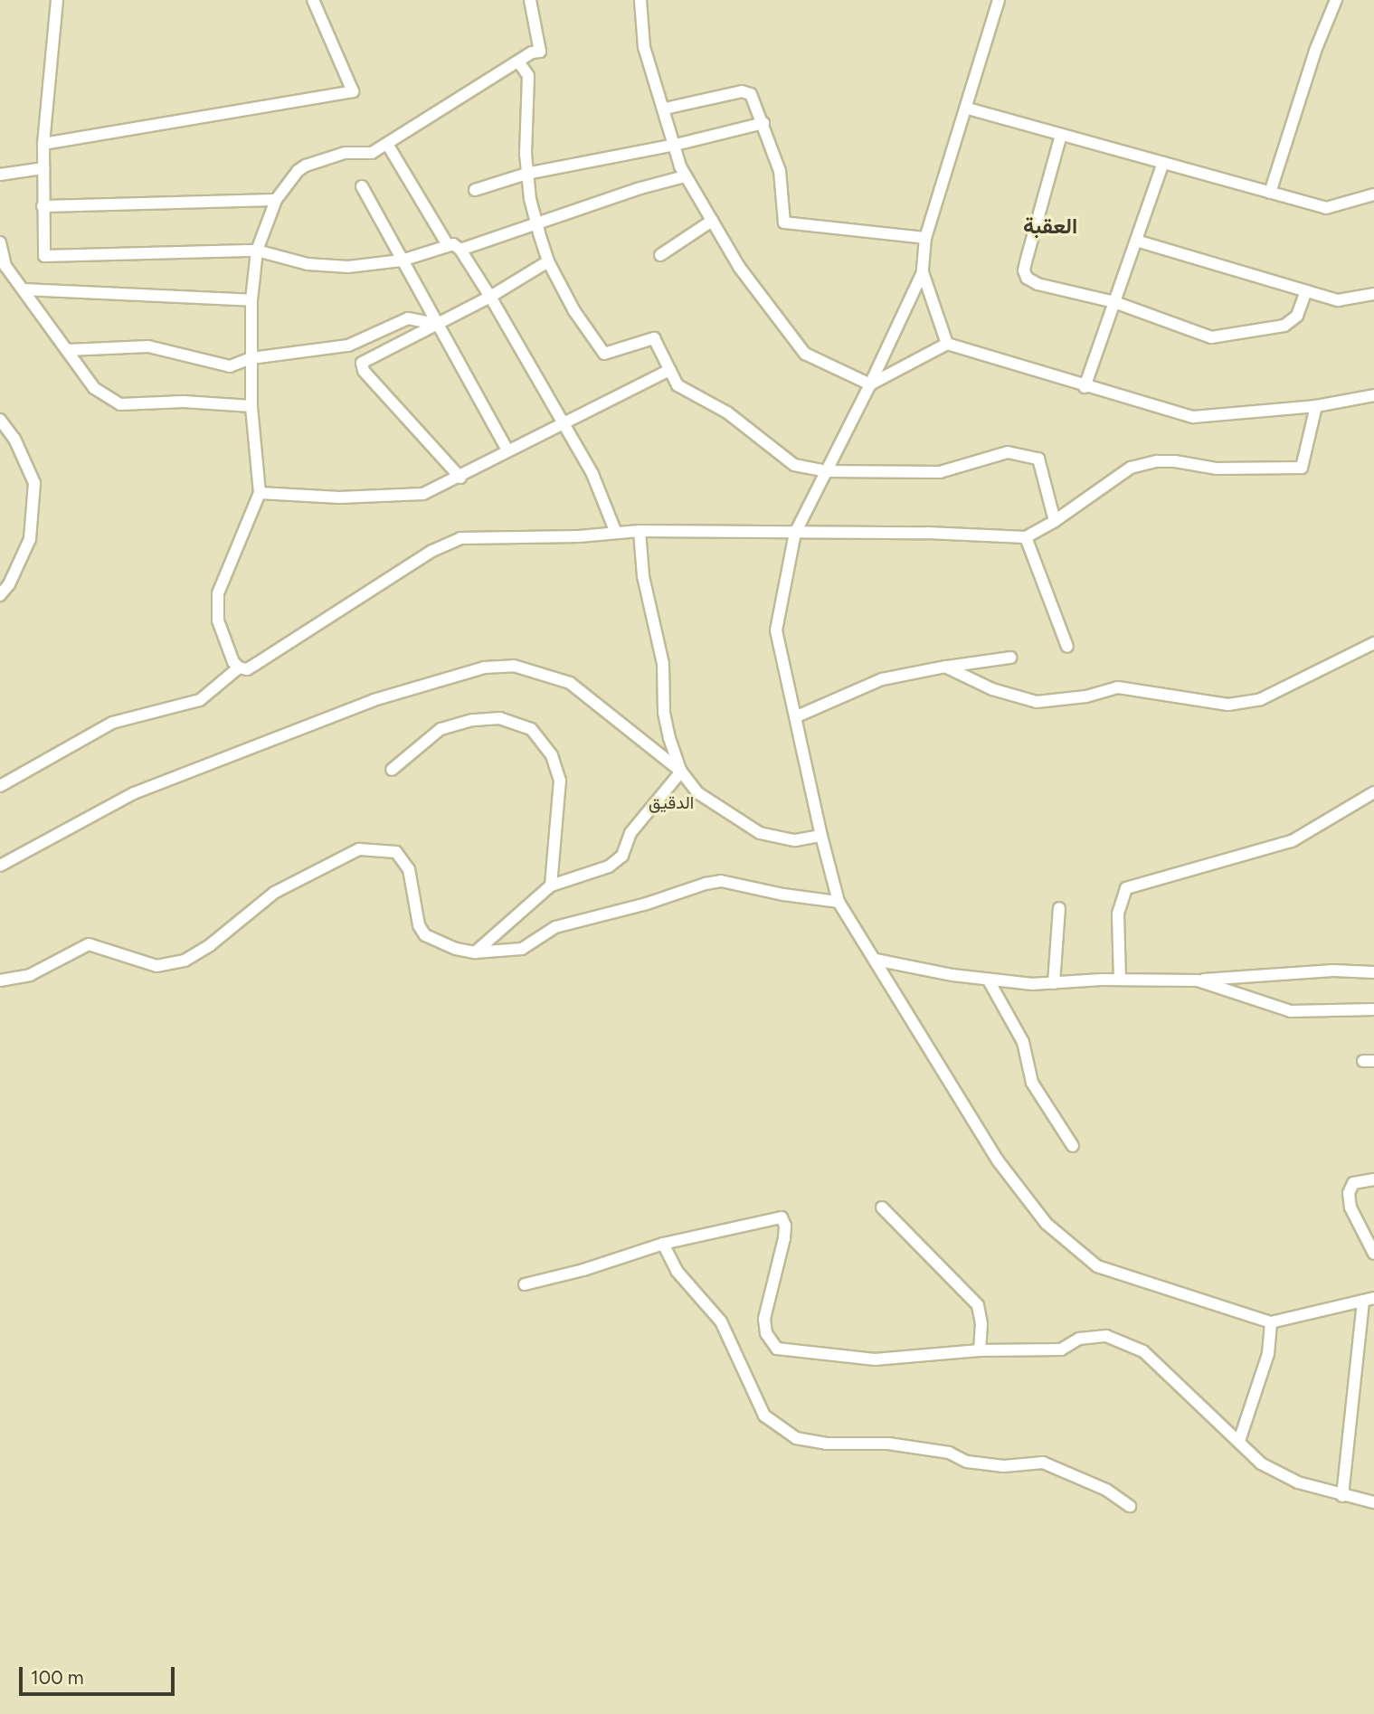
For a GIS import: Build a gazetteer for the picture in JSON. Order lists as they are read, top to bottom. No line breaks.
{"districts":["العقبة","الدقيق"],"scale_bar":"100 m"}
